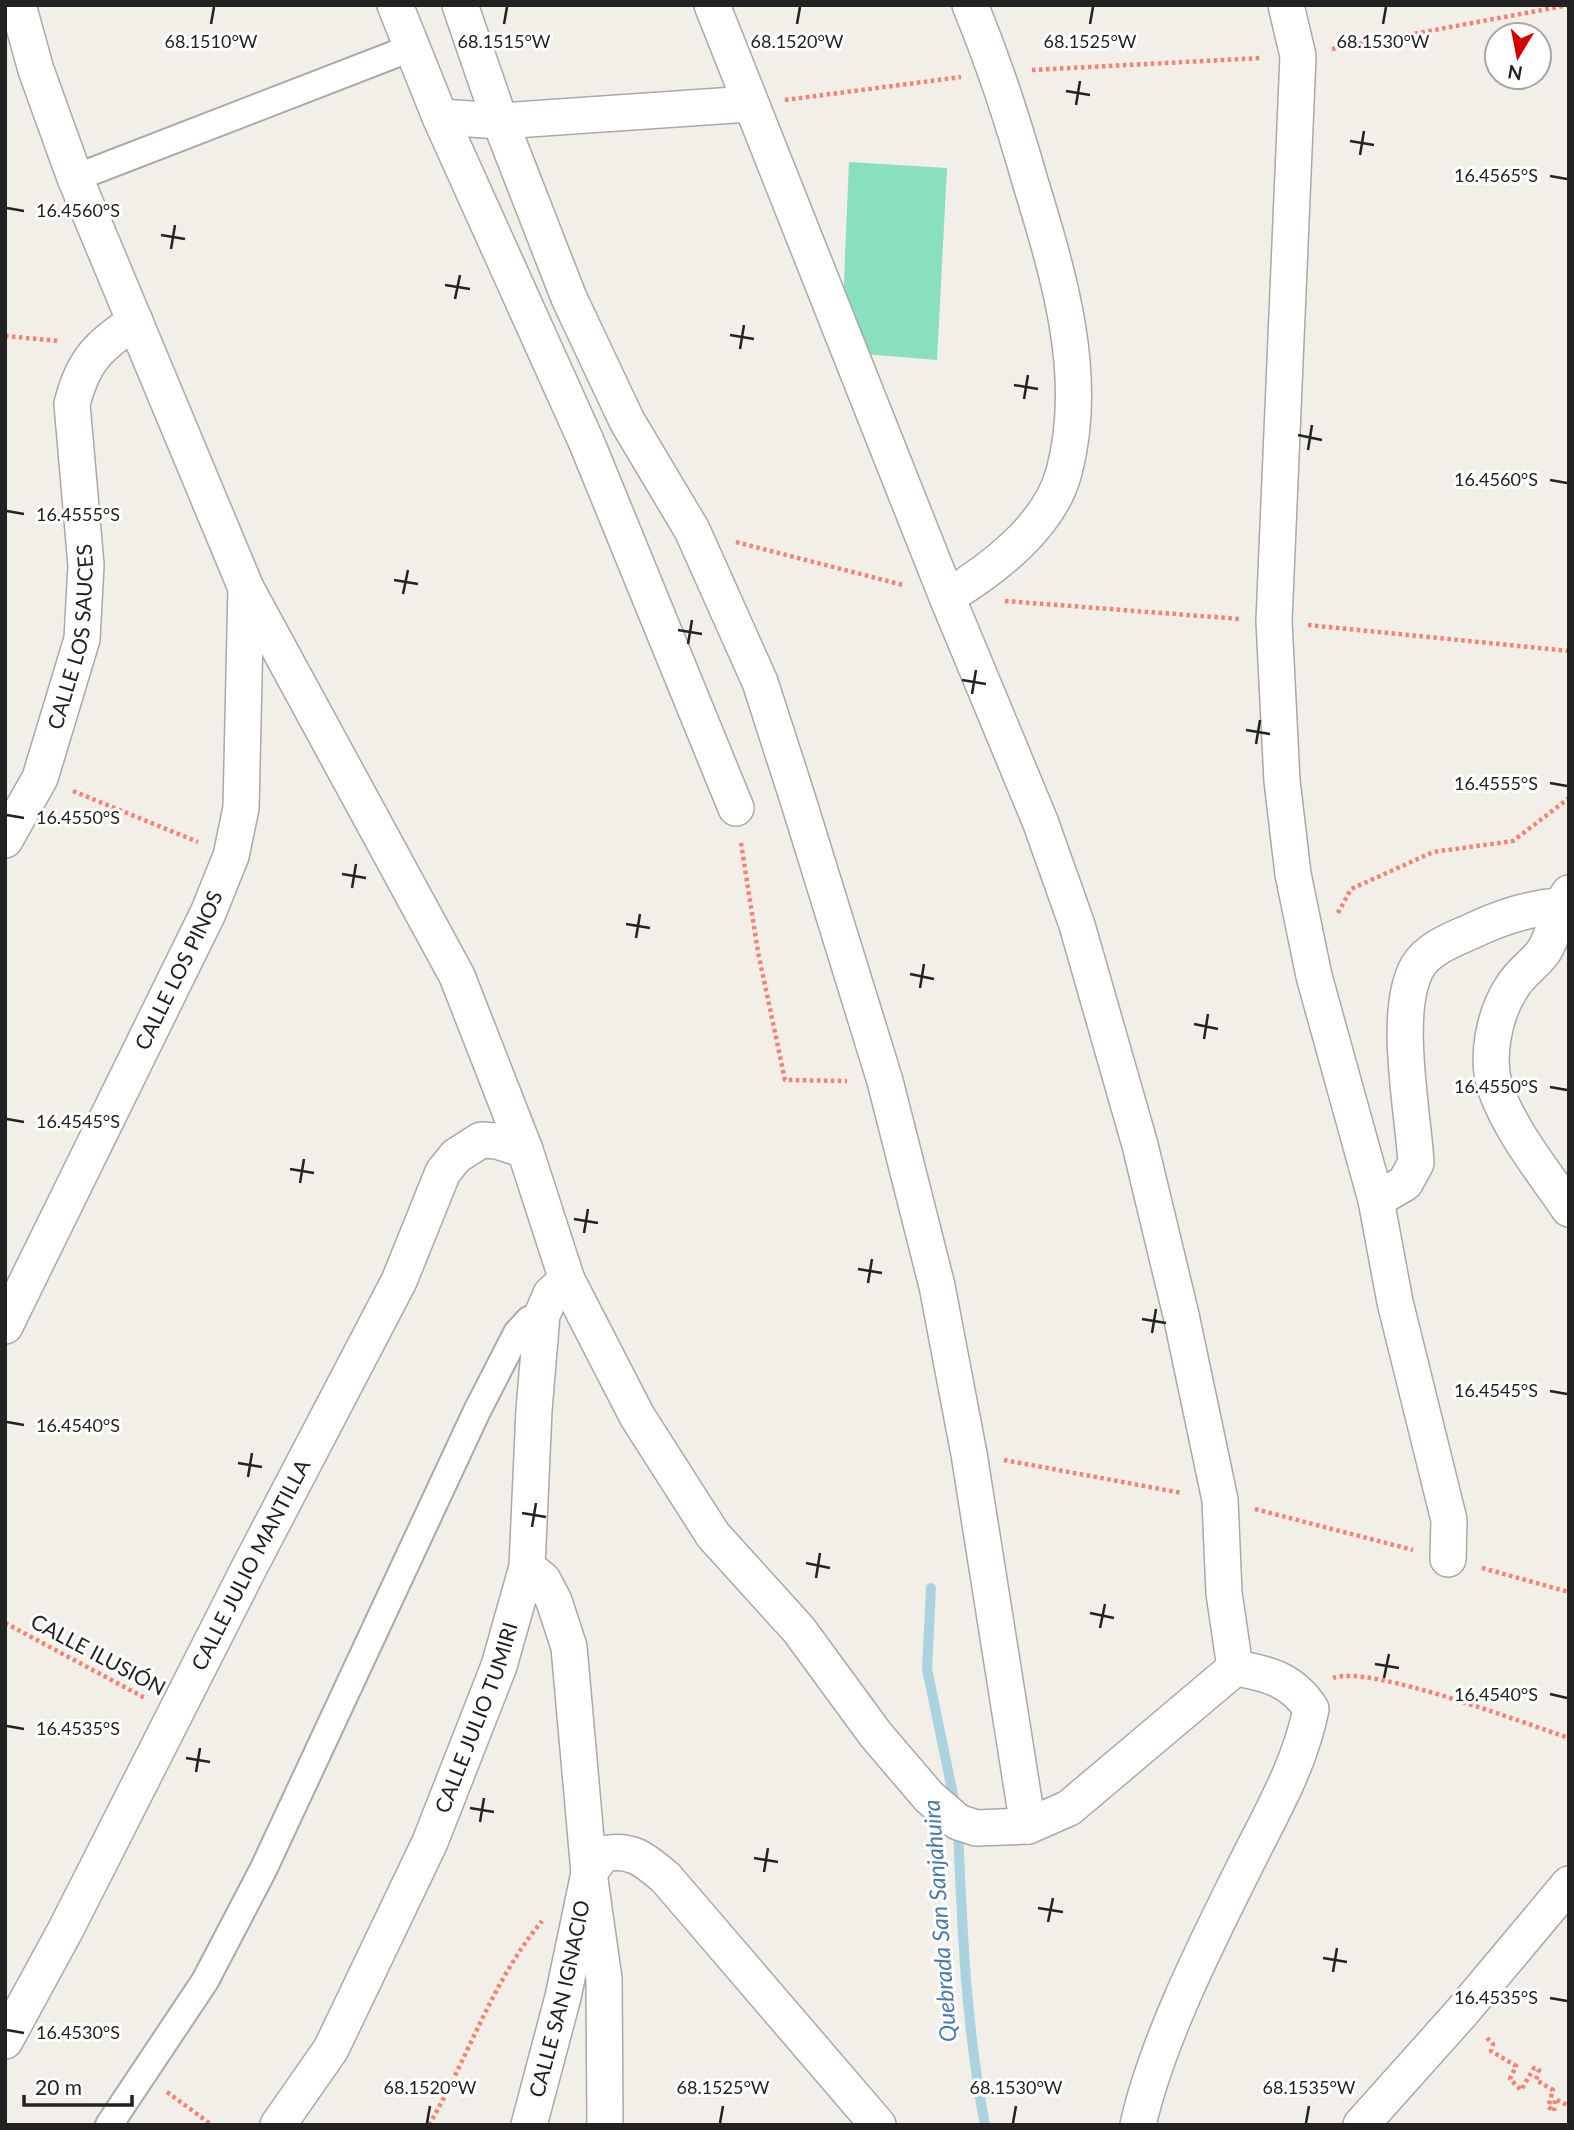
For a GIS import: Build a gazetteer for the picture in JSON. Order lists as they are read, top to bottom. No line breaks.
{"streets":{"street":["CALLE LOS SAUCES","CALLE LOS PINOS","CALLE JULIO MANTILLA","CALLE JULIO TUMIRI","CALLE SAN IGNACIO"],"path":["CALLE ILUSIÓN"]},"crossings":[["CALLE JULIO MANTILLA","CALLE ILUSIÓN"]],"water":["Quebrada San Sanjahuira"],"scale_bar":"20 m","north":"bottom","coordinates":["68.1515°W","68.1520°W","68.1525°W","68.1530°W","68.1510°W","16.4565°S","16.4560°S","16.4555°S","16.4550°S","16.4545°S","16.4540°S","16.4535°S","16.4530°S","68.1535°W"]}
